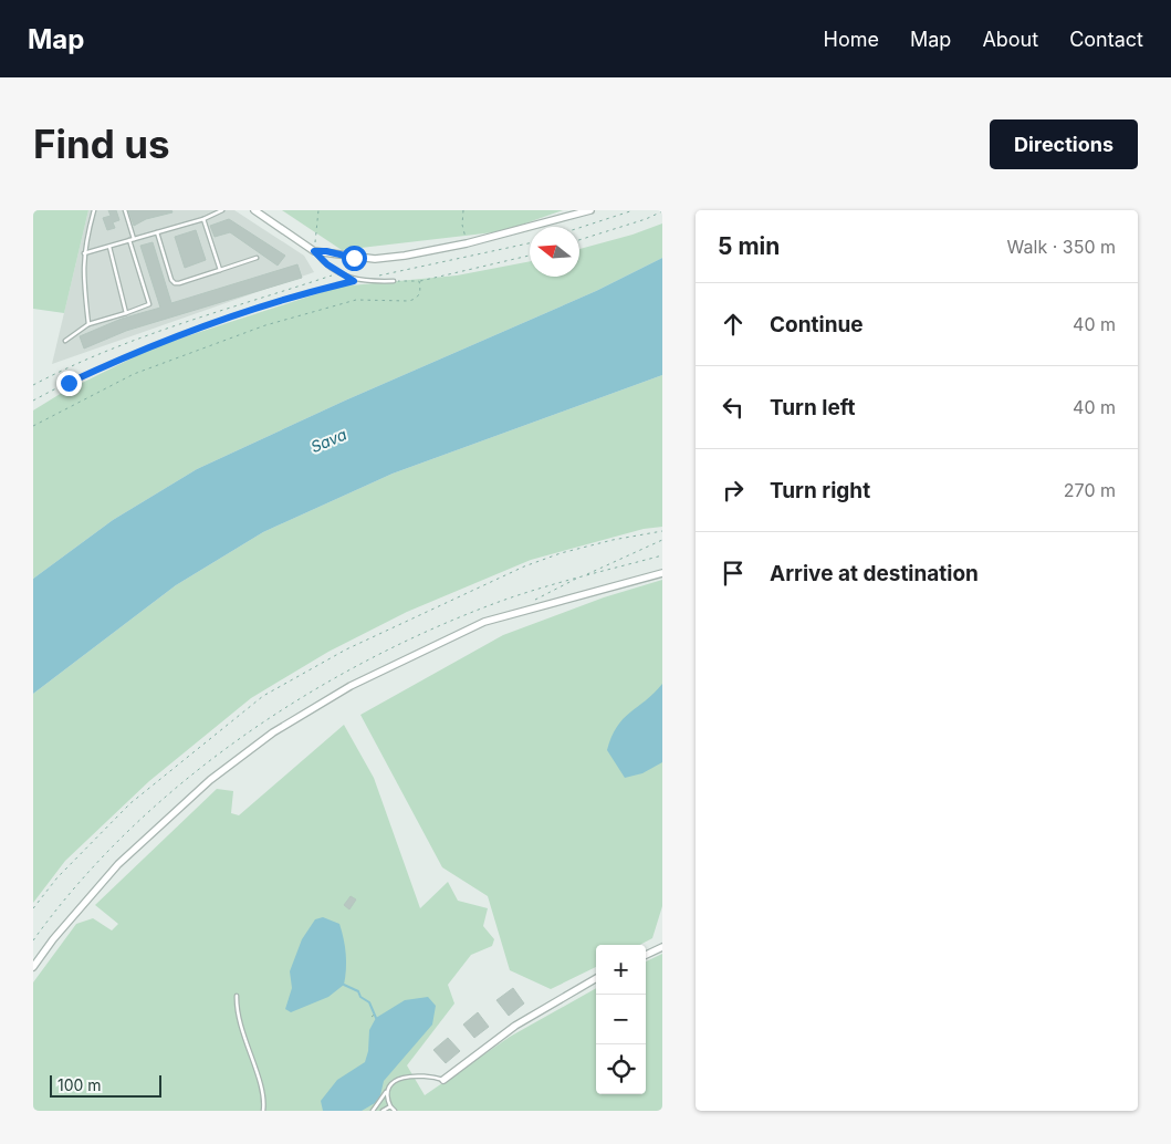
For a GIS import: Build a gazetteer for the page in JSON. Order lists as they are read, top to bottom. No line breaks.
{"water":["Sava"],"scale_bar":"100 m","north":"left","page":{"header":"Map","nav":["Home","Map","About","Contact"],"buttons":"Directions","title":"Find us","heading":["5 min","Walk · 350 m"],"list":[["Continue","40 m"],["Turn left","40 m"],["Turn right","270 m"],"Arrive at destination"],"map_buttons":["+","−"],"scale":"100 m"}}
